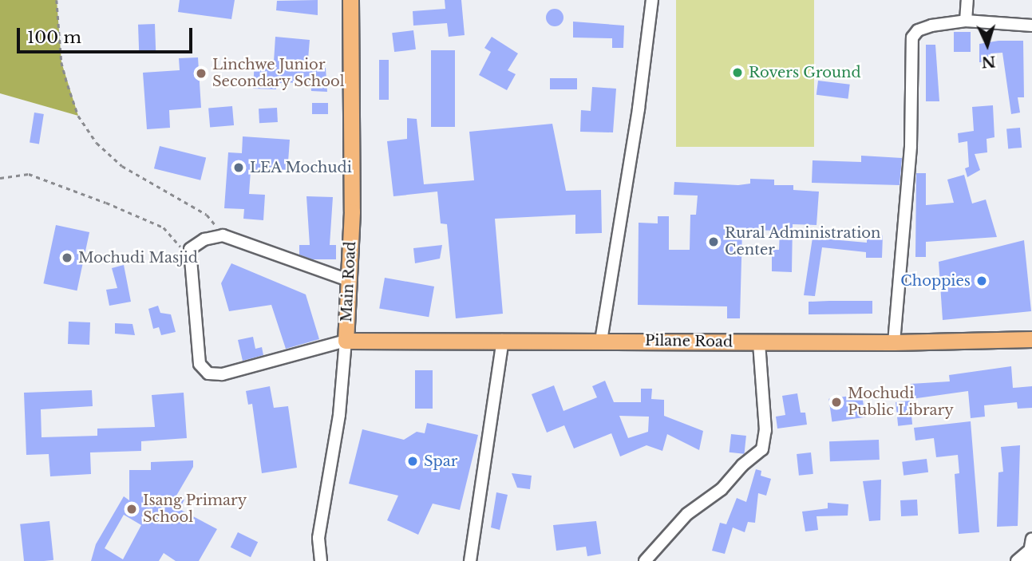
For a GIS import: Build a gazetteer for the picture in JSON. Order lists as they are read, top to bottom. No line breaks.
{"streets":{"main road":["Main Road","Pilane Road"]},"crossings":[["Main Road","Pilane Road"]],"places":["Rovers Ground","Linchwe Junior Secondary School","LEA Mochudi","Rural Administration Center","Mochudi Masjid","Choppies","Mochudi Public Library","Spar","Isang Primary School"],"scale_bar":"100 m","north":"bottom"}
